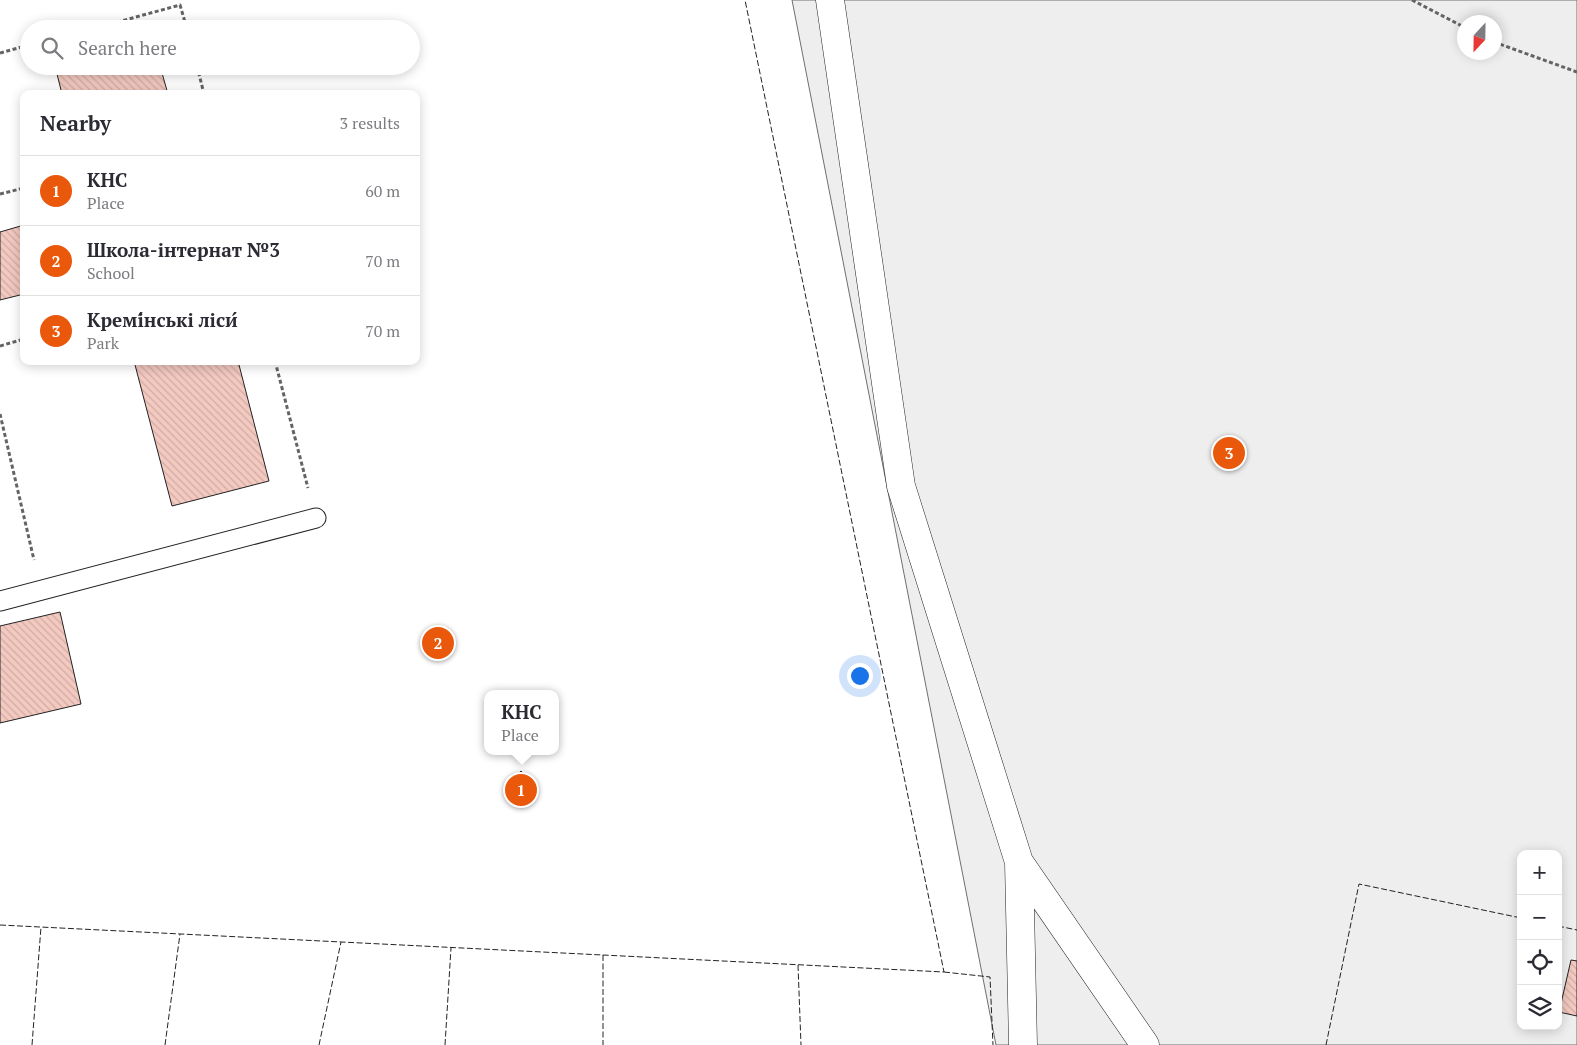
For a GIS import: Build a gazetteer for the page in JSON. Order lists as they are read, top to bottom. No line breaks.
{"north":"bottom","page":{"search":"Search here","heading":["Nearby","3 results"],"list":[{"mark":"1","name":"КНС","note":"Place","value":"60 m"},{"mark":"2","name":"Школа-інтернат №3","note":"School","value":"70 m"},{"mark":"3","name":"Кремі́нські ліси́","note":"Park","value":"70 m"}],"pins":["3","2","1"],"popup":["КНС","Place"],"map_buttons":["+","−"]}}
